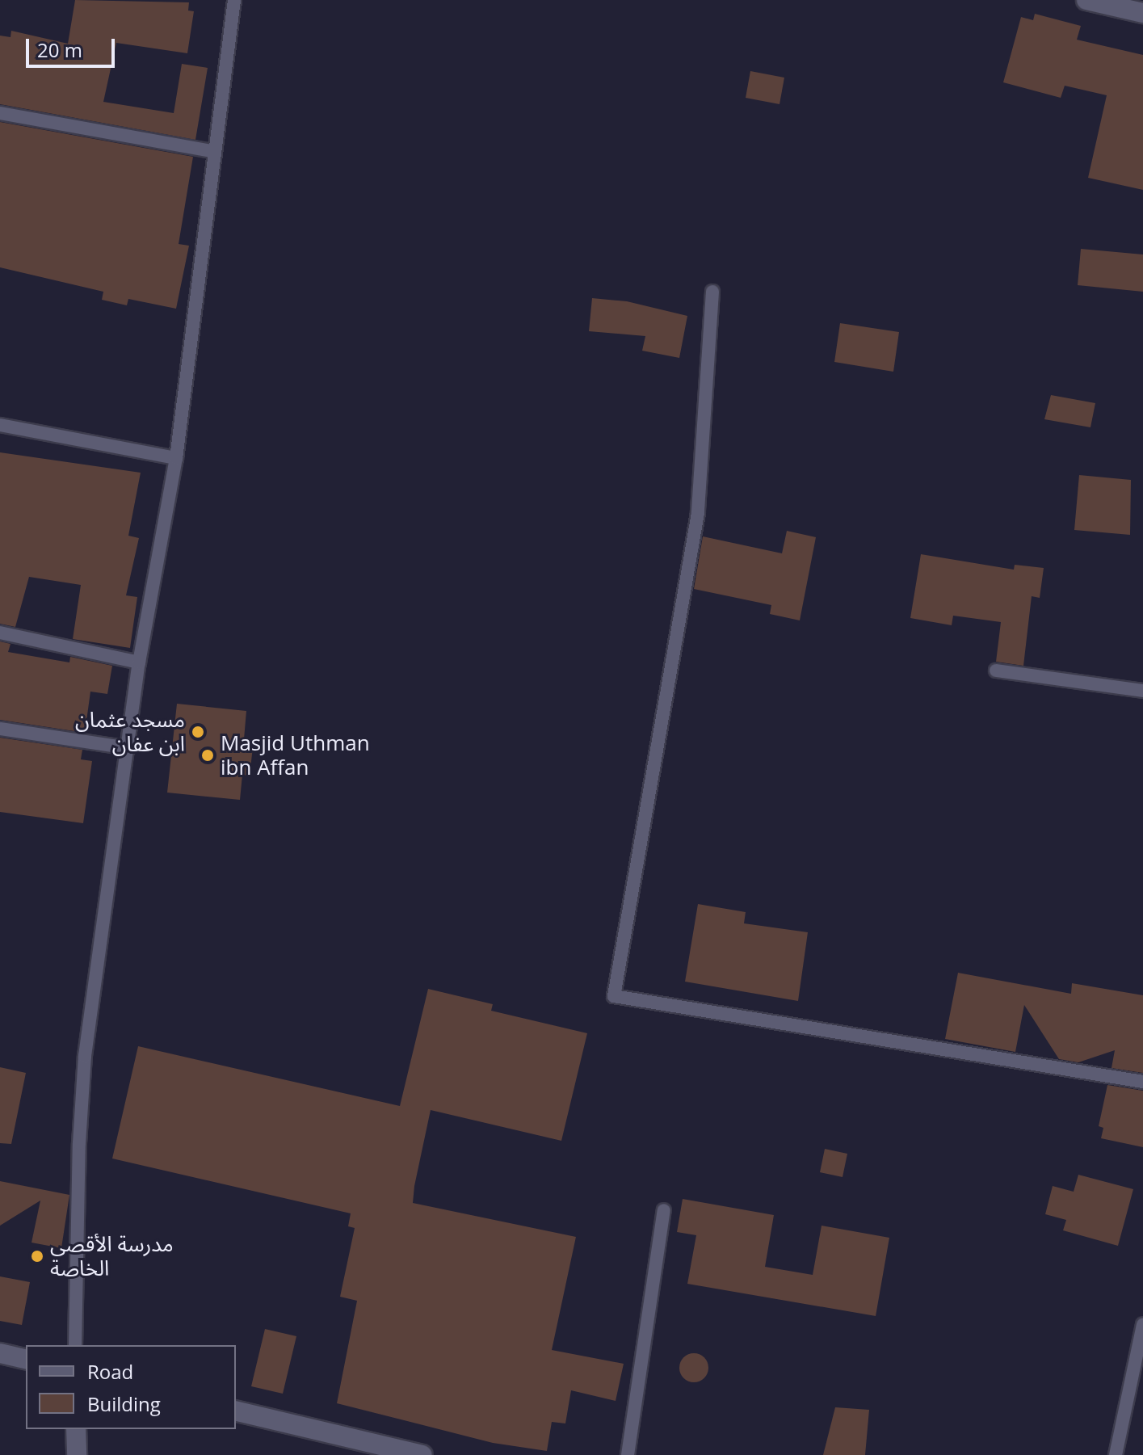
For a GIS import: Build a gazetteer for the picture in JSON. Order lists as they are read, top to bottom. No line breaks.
{"places":["مسجد عثمان ابن عفان","Masjid Uthman ibn Affan","مدرسة الأقصى الخاصة"],"legend":["Road","Building"],"scale_bar":"20 m"}
